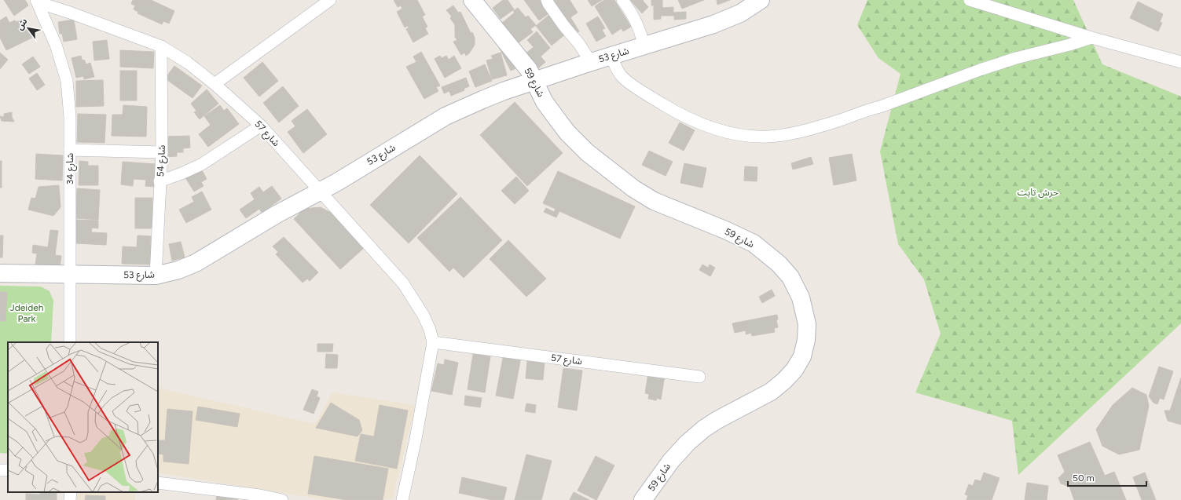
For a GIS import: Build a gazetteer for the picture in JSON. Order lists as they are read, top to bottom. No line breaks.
{"streets":{"street":["شارع 53","شارع 59","شارع 57","شارع 54","شارع 34"]},"crossings":[["شارع 53","شارع 59"],["شارع 53","شارع 57"],["شارع 53","شارع 54"],["شارع 53","شارع 34"],["شارع 57","شارع 54"],["شارع 57","شارع 34"]],"parks":["حرش تابت","Jdeideh Park"],"scale_bar":"50 m","north":"top left"}
